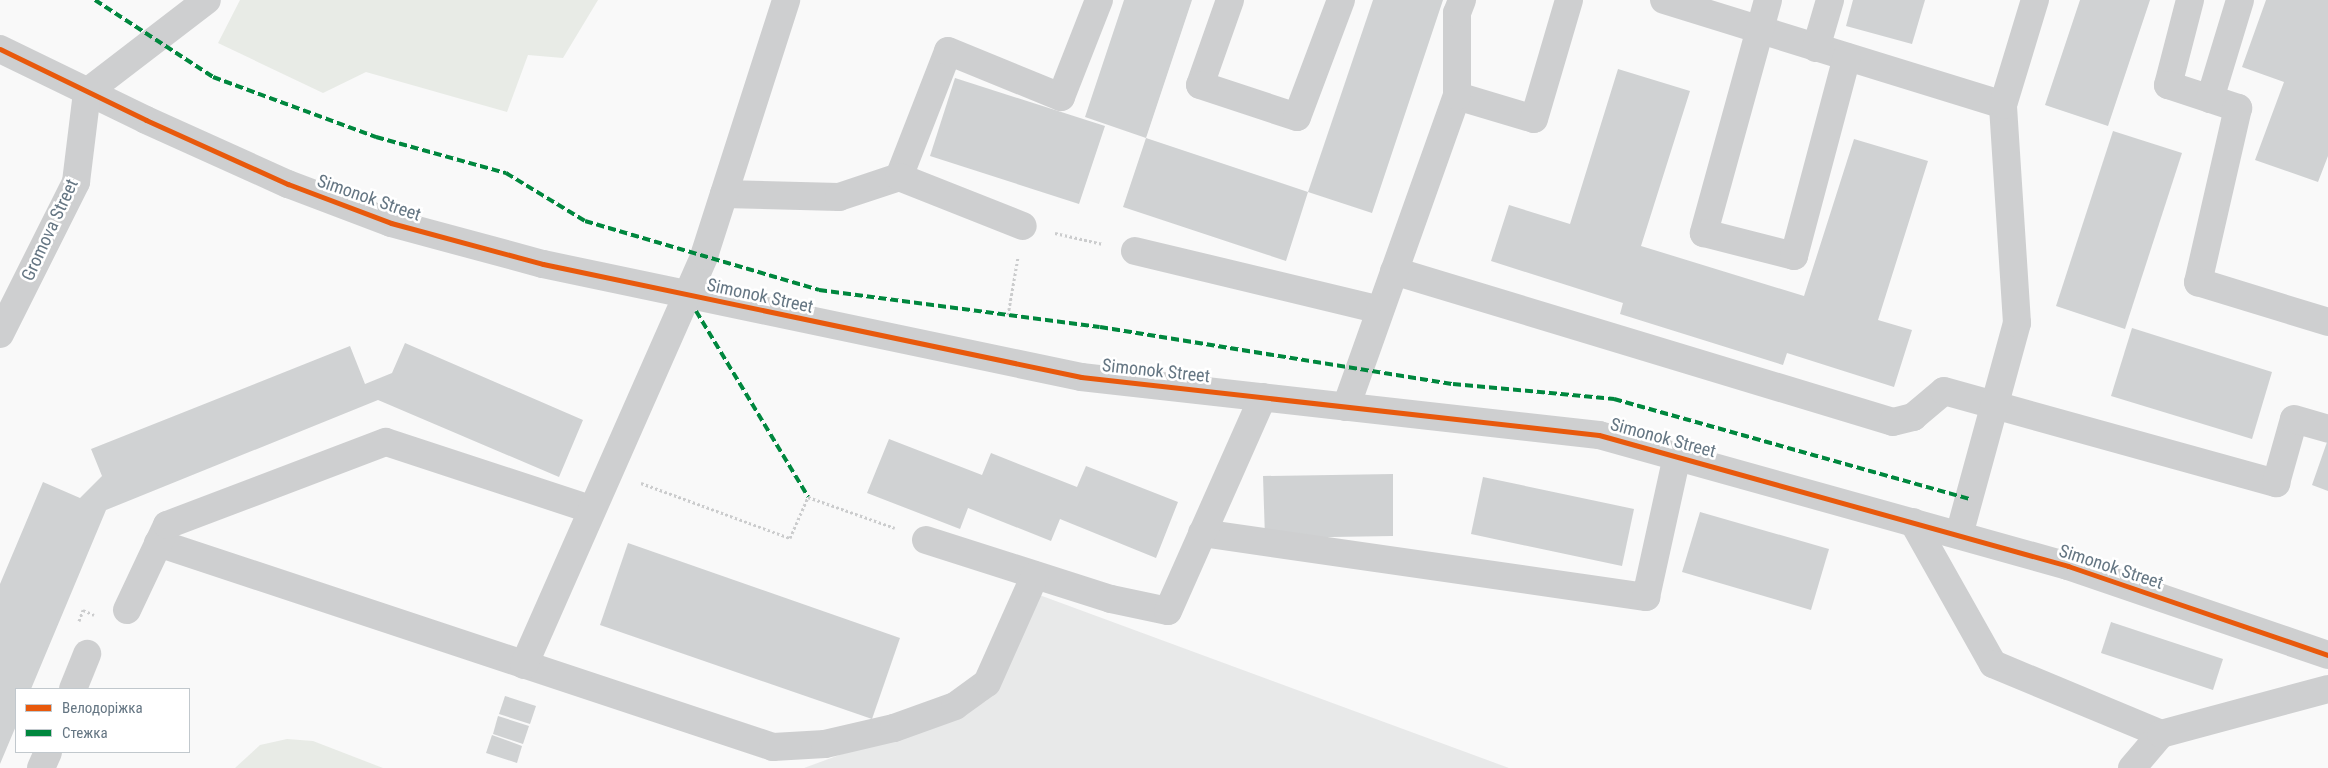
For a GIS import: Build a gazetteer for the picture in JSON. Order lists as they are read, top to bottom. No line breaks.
{"streets":{"street":["Simonok Street","Gromova Street"]},"crossings":[["Simonok Street","Gromova Street"]],"legend":["Велодоріжка","Стежка"]}
